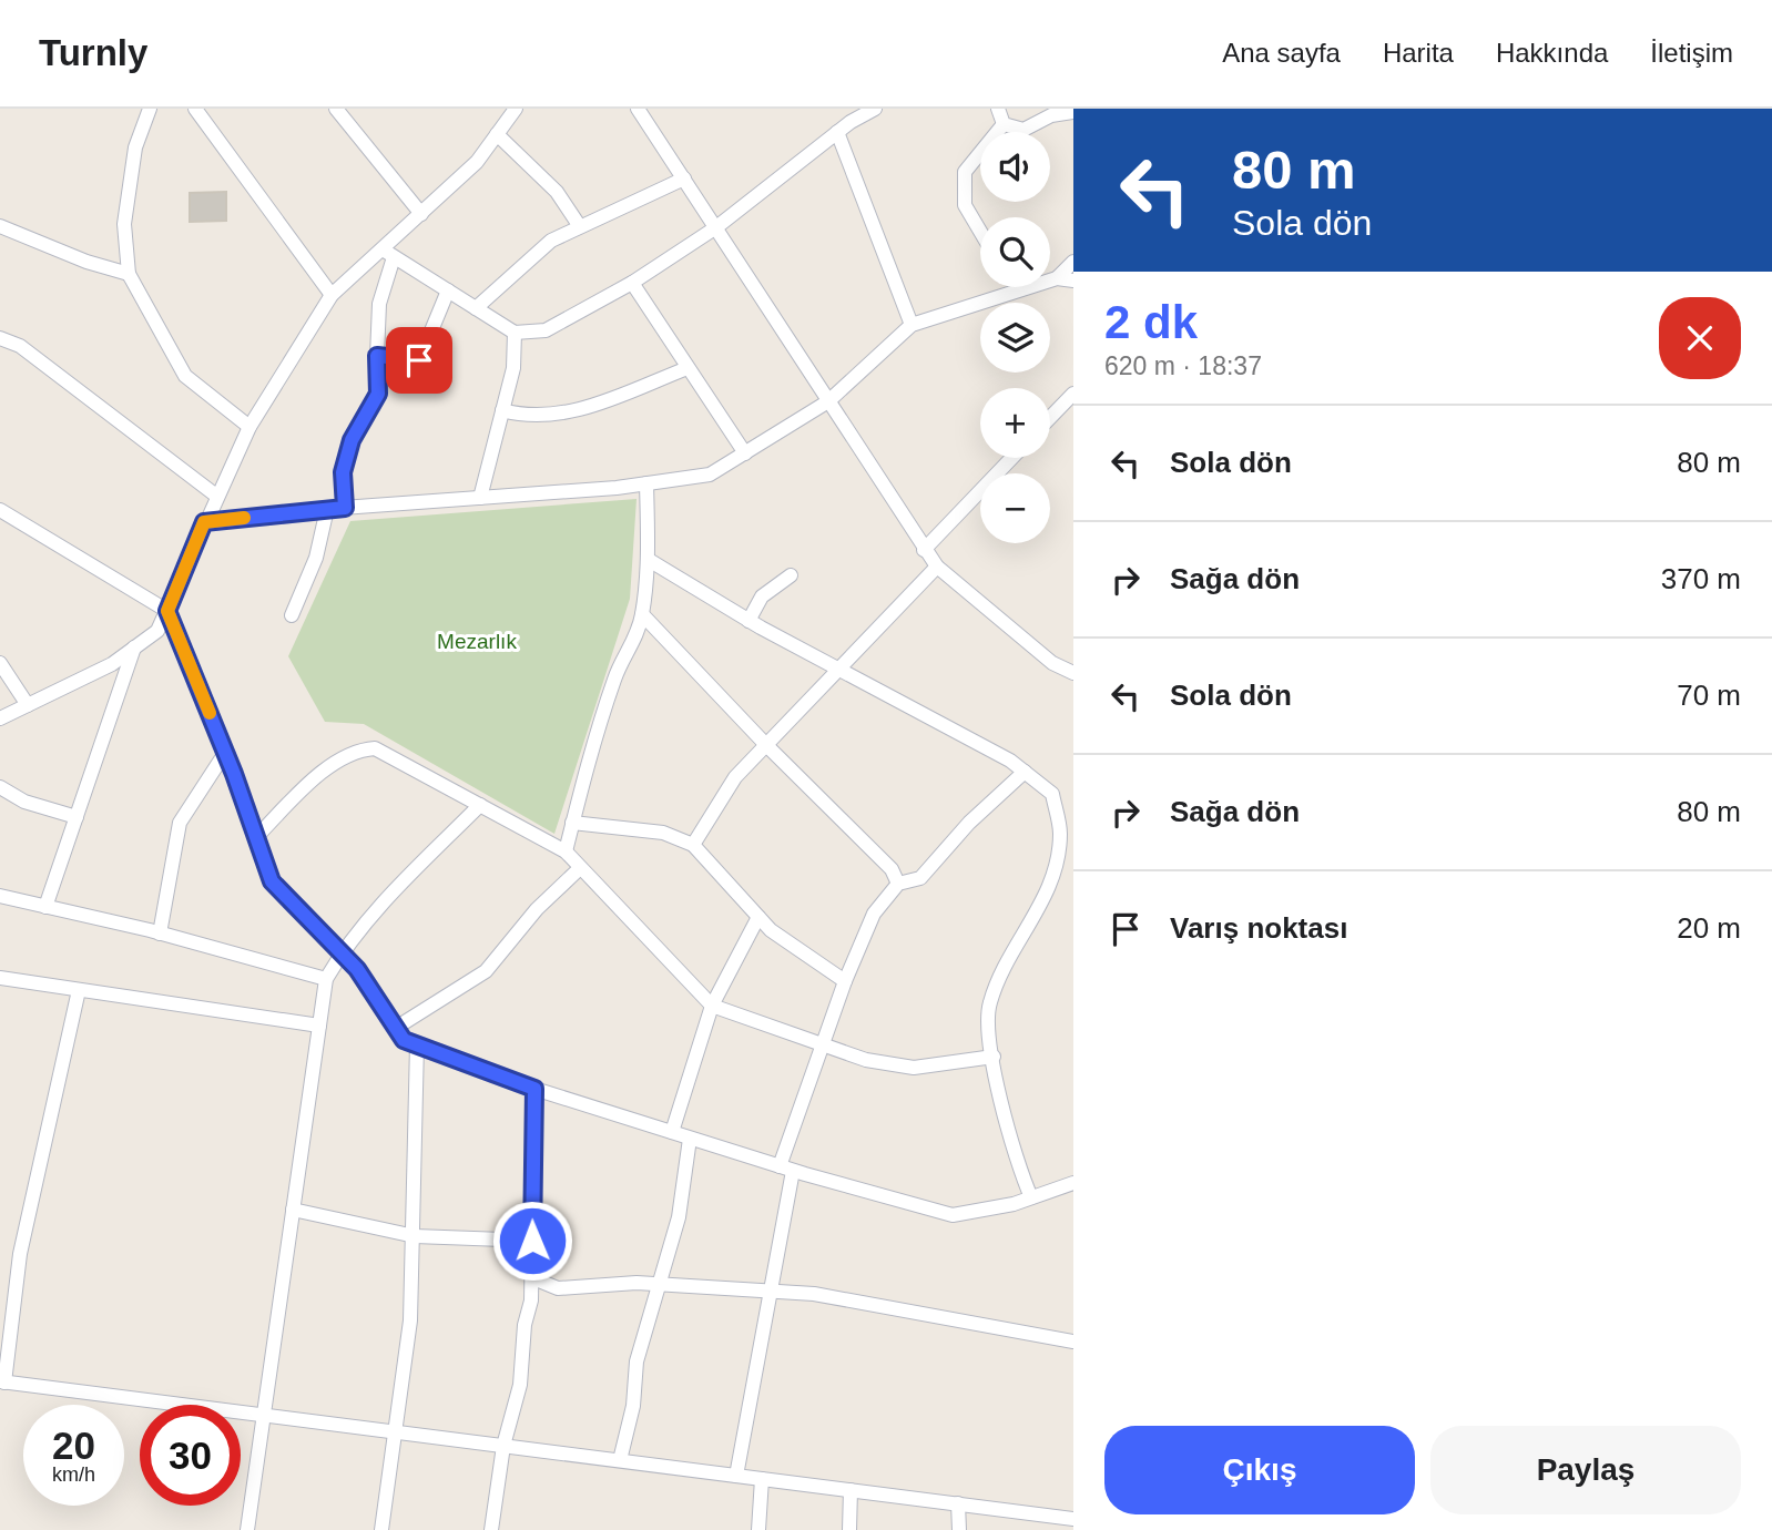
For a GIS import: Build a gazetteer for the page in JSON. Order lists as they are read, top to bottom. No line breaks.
{"parks":["Mezarlık"],"page":{"header":"Turnly","nav":["Ana sayfa","Harita","Hakkında","İletişim"],"turn":["80 m","Sola dön"],"map_buttons":["+","−"],"heading":["2 dk","620 m · 18:37"],"list":[{"name":"Sola dön","value":"80 m"},{"name":"Sağa dön","value":"370 m"},{"name":"Sola dön","value":"70 m"},{"name":"Sağa dön","value":"80 m"},{"name":"Varış noktası","value":"20 m"}],"speed":"20 km/h","limit":"30","buttons":["Çıkış","Paylaş"]}}
